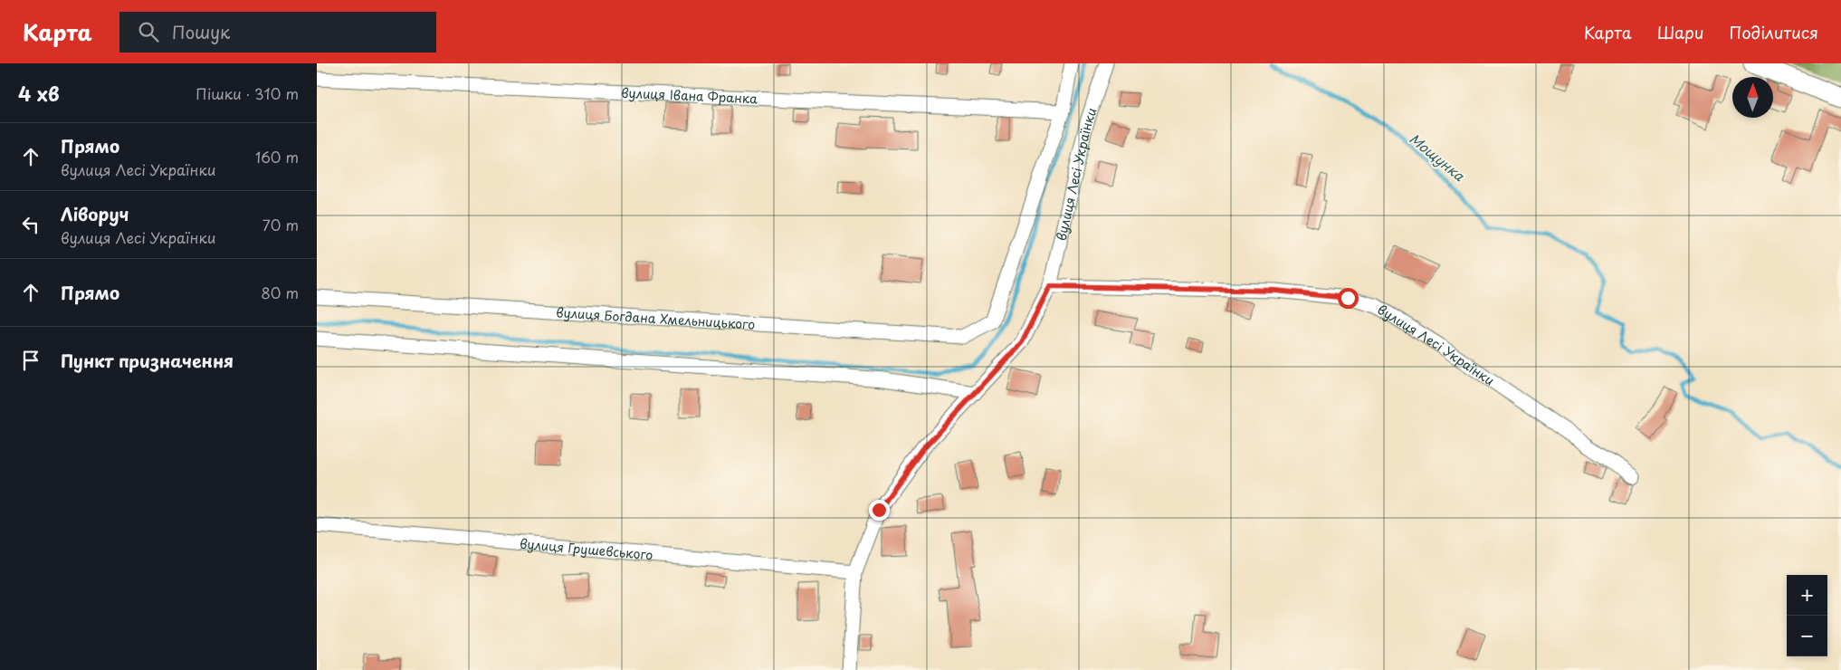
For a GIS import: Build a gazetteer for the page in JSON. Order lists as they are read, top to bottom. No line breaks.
{"streets":{"street":["вулиця Івана Франка","вулиця Лесі Українки","вулиця Богдана Хмельницького","вулиця Грушевського"]},"crossings":[["вулиця Івана Франка","вулиця Богдана Хмельницького"],["вулиця Лесі Українки","вулиця Грушевського"]],"water":["Мощунка"],"north":"top","page":{"header":"Карта","search":"Пошук","nav":["Карта","Шари","Поділитися"],"heading":["4 хв","Пішки · 310 m"],"list":[["Прямо","вулиця Лесі Українки","160 m"],["Ліворуч","вулиця Лесі Українки","70 m"],["Прямо","80 m"],"Пункт призначення"],"map_buttons":["+","−"]}}
